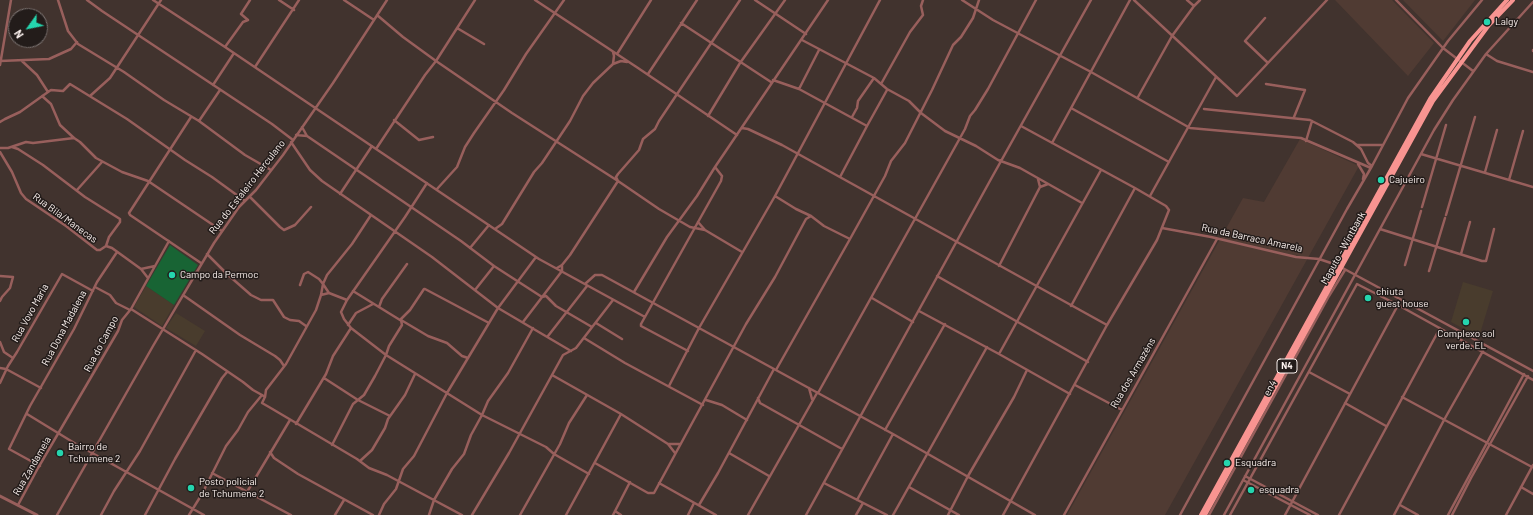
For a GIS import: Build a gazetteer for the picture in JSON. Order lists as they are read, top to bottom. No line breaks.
{"streets":{"highway":["Maputo - Wintbank","N4"],"street":["Rua do Estaleiro Herculano","Rua Bila/Manecas","Rua da Barraca Amarela","Rua Vovo Maria","Rua Dona Madalena","Rua do Campo","Rua dos Armazéns","en4","Rua Zandamela"]},"crossings":[["Rua Bila/Manecas","Rua Dona Madalena"],["Rua Bila/Manecas","Rua do Campo"],["Rua da Barraca Amarela","Maputo - Wintbank"],["Rua da Barraca Amarela","Rua dos Armazéns"],["Rua da Barraca Amarela","en4"],["Maputo - Wintbank","en4"],["Rua Vovo Maria","Rua Dona Madalena"],["Rua Dona Madalena","Rua Zandamela"],["Rua do Campo","Rua Zandamela"]],"places":["Lalgy","Cajueiro","Campo da Permoc","chiuta guest house","Complexo sol verde. EL","Bairro de Tchumene 2","Esquadra","Posto policial de Tchumene 2","esquadra"],"north":"bottom left"}
